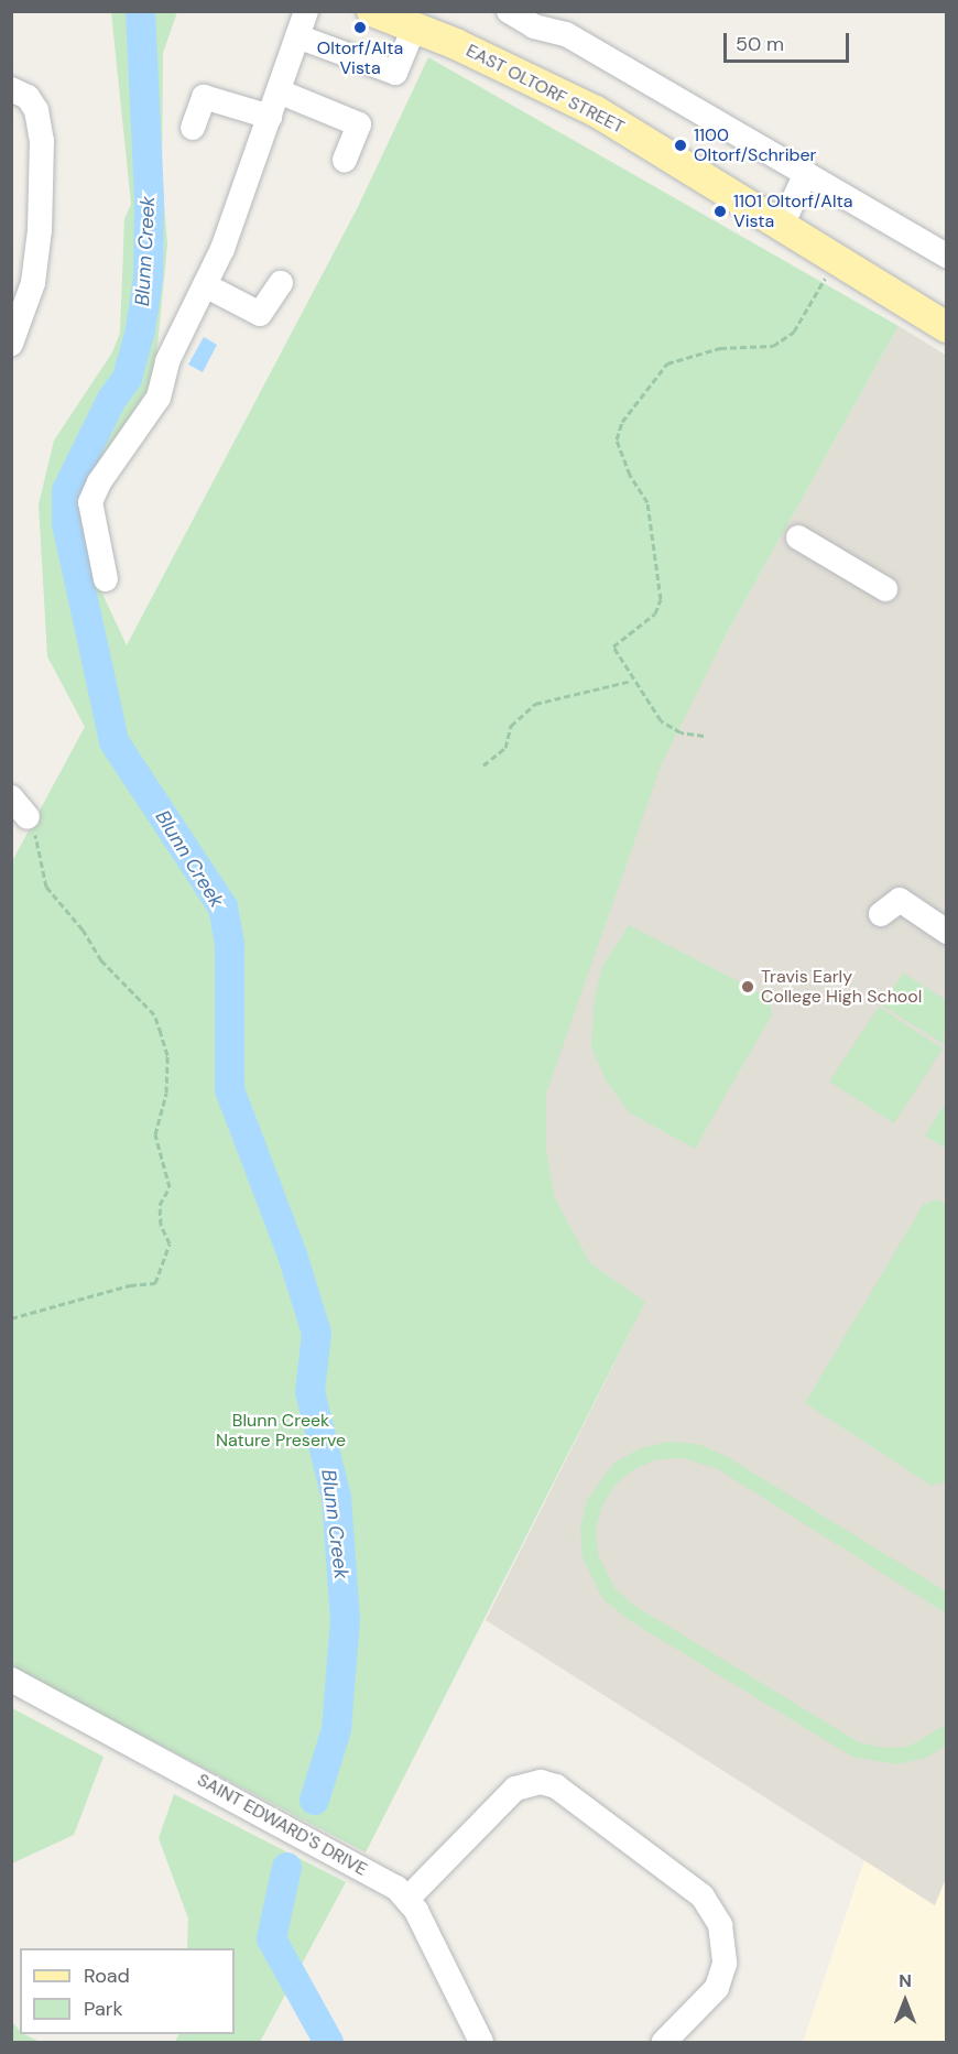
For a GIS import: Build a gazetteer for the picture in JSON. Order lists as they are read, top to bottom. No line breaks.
{"streets":{"main road":["EAST OLTORF STREET"],"street":["SAINT EDWARD'S DRIVE"]},"water":["Blunn Creek"],"parks":["Blunn Creek Nature Preserve"],"places":["Oltorf/Alta Vista","1100 Oltorf/Schriber","1101 Oltorf/Alta Vista","Travis Early College High School"],"legend":["Road","Park"],"scale_bar":"50 m","north":"top"}
